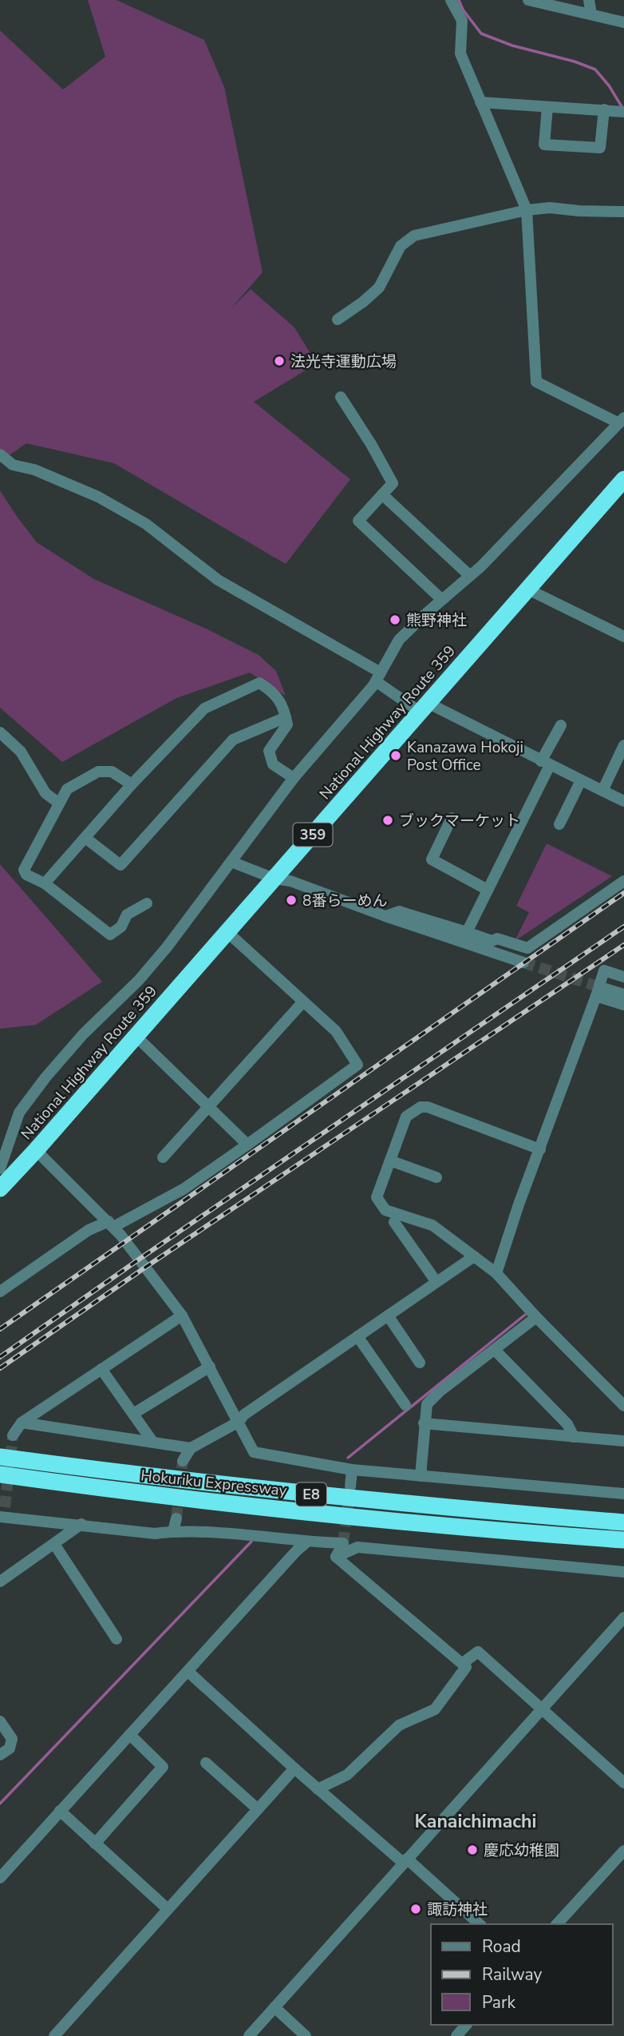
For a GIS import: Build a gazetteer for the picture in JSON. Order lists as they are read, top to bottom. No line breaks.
{"streets":{"highway":["National Highway Route 359","359","Hokuriku Expressway","E8"]},"districts":["Kanaichimachi"],"places":["法光寺運動広場","熊野神社","Kanazawa Hokoji Post Office","ブックマーケット","8番らーめん","慶応幼稚園","諏訪神社"],"legend":["Road","Railway","Park"]}
